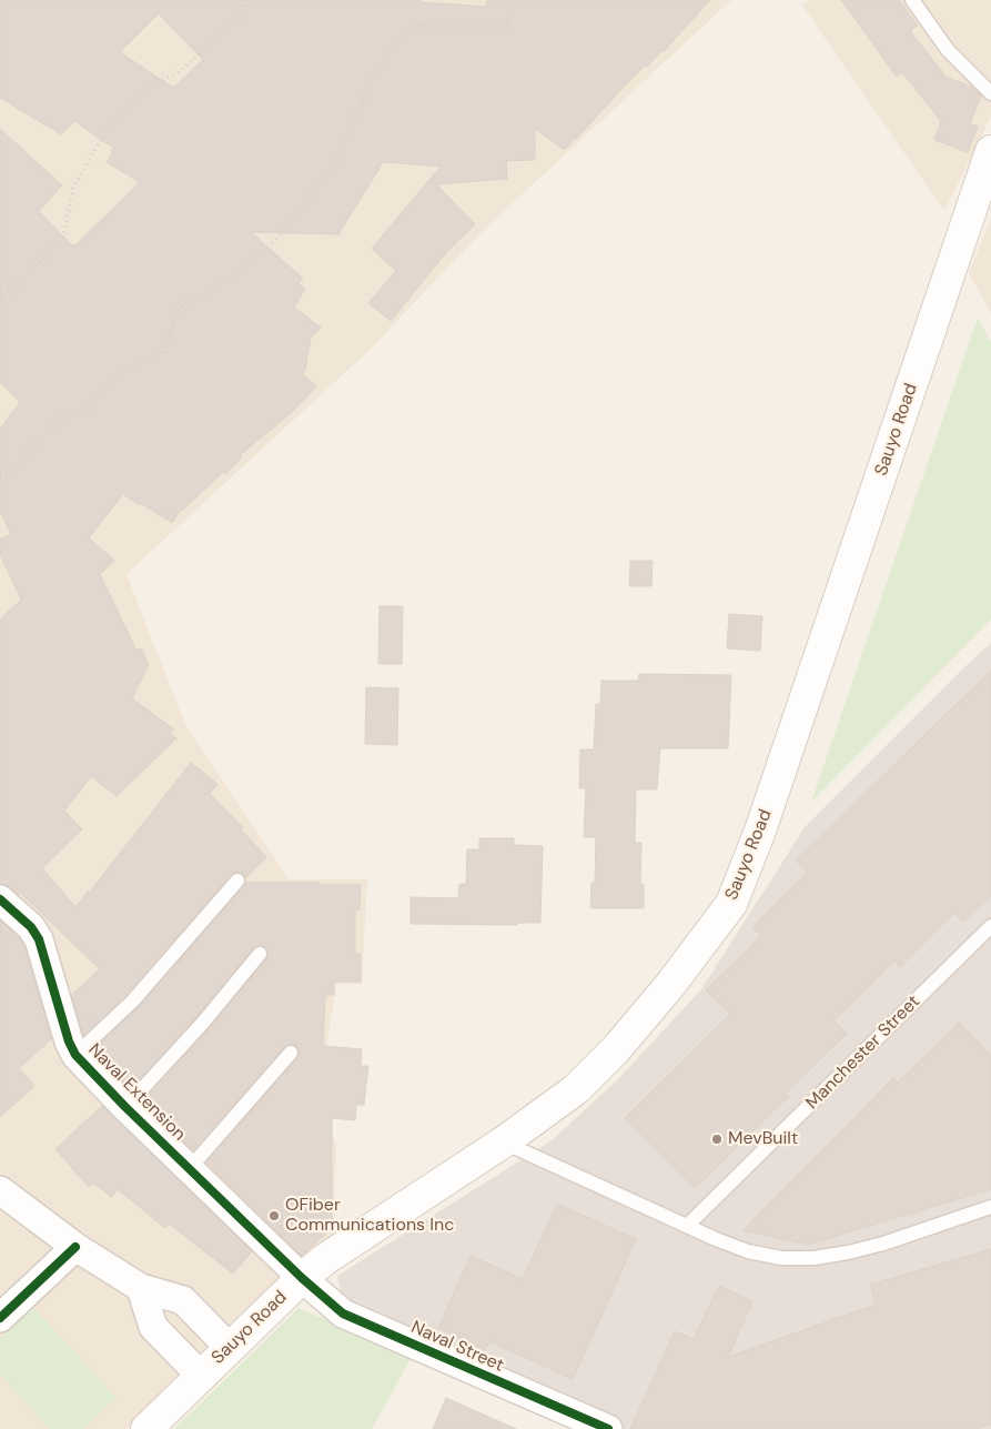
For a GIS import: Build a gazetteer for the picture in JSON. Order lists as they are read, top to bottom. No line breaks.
{"streets":{"main road":["Sauyo Road"],"street":["Naval Extension","Naval Street"],"lane":["Manchester Street"]},"crossings":[["Sauyo Road","Naval Extension"],["Sauyo Road","Naval Street"],["Naval Extension","Naval Street"]],"places":["MevBuilt","OFiber Communications Inc"]}
